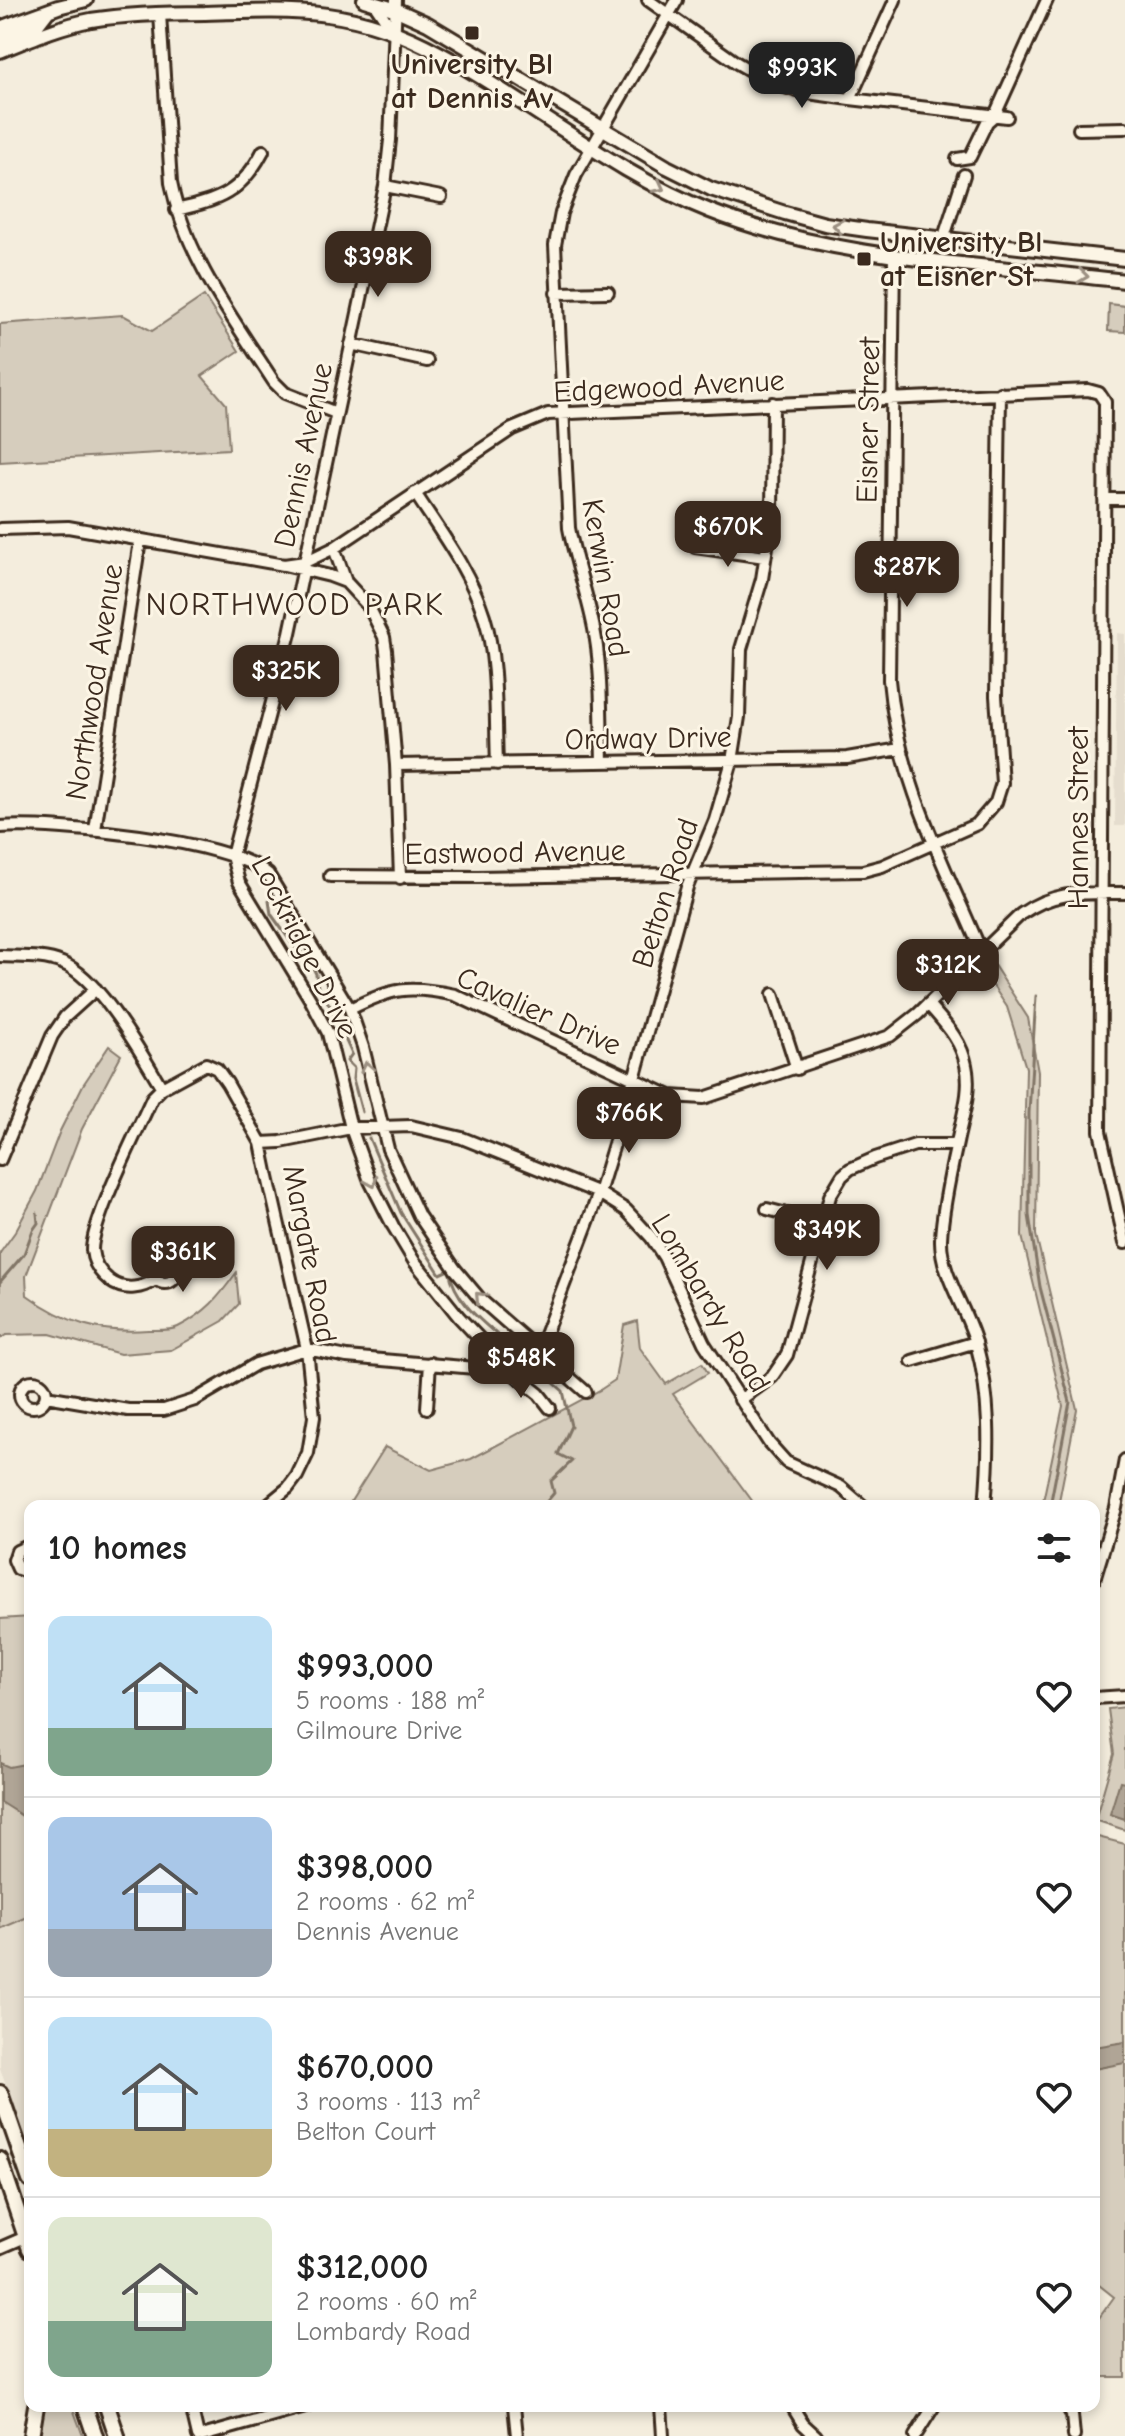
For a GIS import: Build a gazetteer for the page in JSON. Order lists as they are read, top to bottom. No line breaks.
{"streets":{"street":["Edgewood Avenue","Eisner Street","Dennis Avenue","Kerwin Road","Northwood Avenue","Ordway Drive","Hannes Street","Eastwood Avenue","Belton Road","Lockridge Drive","Cavalier Drive","Margate Road","Lombardy Road"]},"crossings":[["Edgewood Avenue","Eisner Street"],["Edgewood Avenue","Dennis Avenue"],["Edgewood Avenue","Kerwin Road"],["Edgewood Avenue","Hannes Street"],["Edgewood Avenue","Eastwood Avenue"],["Edgewood Avenue","Belton Road"],["Eisner Street","Ordway Drive"],["Eisner Street","Eastwood Avenue"],["Eisner Street","Cavalier Drive"],["Dennis Avenue","Lockridge Drive"],["Kerwin Road","Ordway Drive"],["Ordway Drive","Belton Road"],["Hannes Street","Cavalier Drive"],["Eastwood Avenue","Belton Road"],["Belton Road","Lockridge Drive"],["Belton Road","Cavalier Drive"],["Belton Road","Lombardy Road"],["Lockridge Drive","Cavalier Drive"],["Lockridge Drive","Lombardy Road"],["Margate Road","Lombardy Road"]],"districts":["NORTHWOOD PARK"],"places":{"transit":["University Bl at Dennis Av","University Bl at Eisner St"]},"page":{"price":["$993K","$398K","$670K","$287K","$325K","$312K","$766K","$349K","$361K","$548K"],"heading":"10 homes","list":[{"name":"$993,000","note":"5 rooms · 188 m² · Gilmoure Drive"},{"name":"$398,000","note":"2 rooms · 62 m² · Dennis Avenue"},{"name":"$670,000","note":"3 rooms · 113 m² · Belton Court"},{"name":"$312,000","note":"2 rooms · 60 m² · Lombardy Road"}]}}
